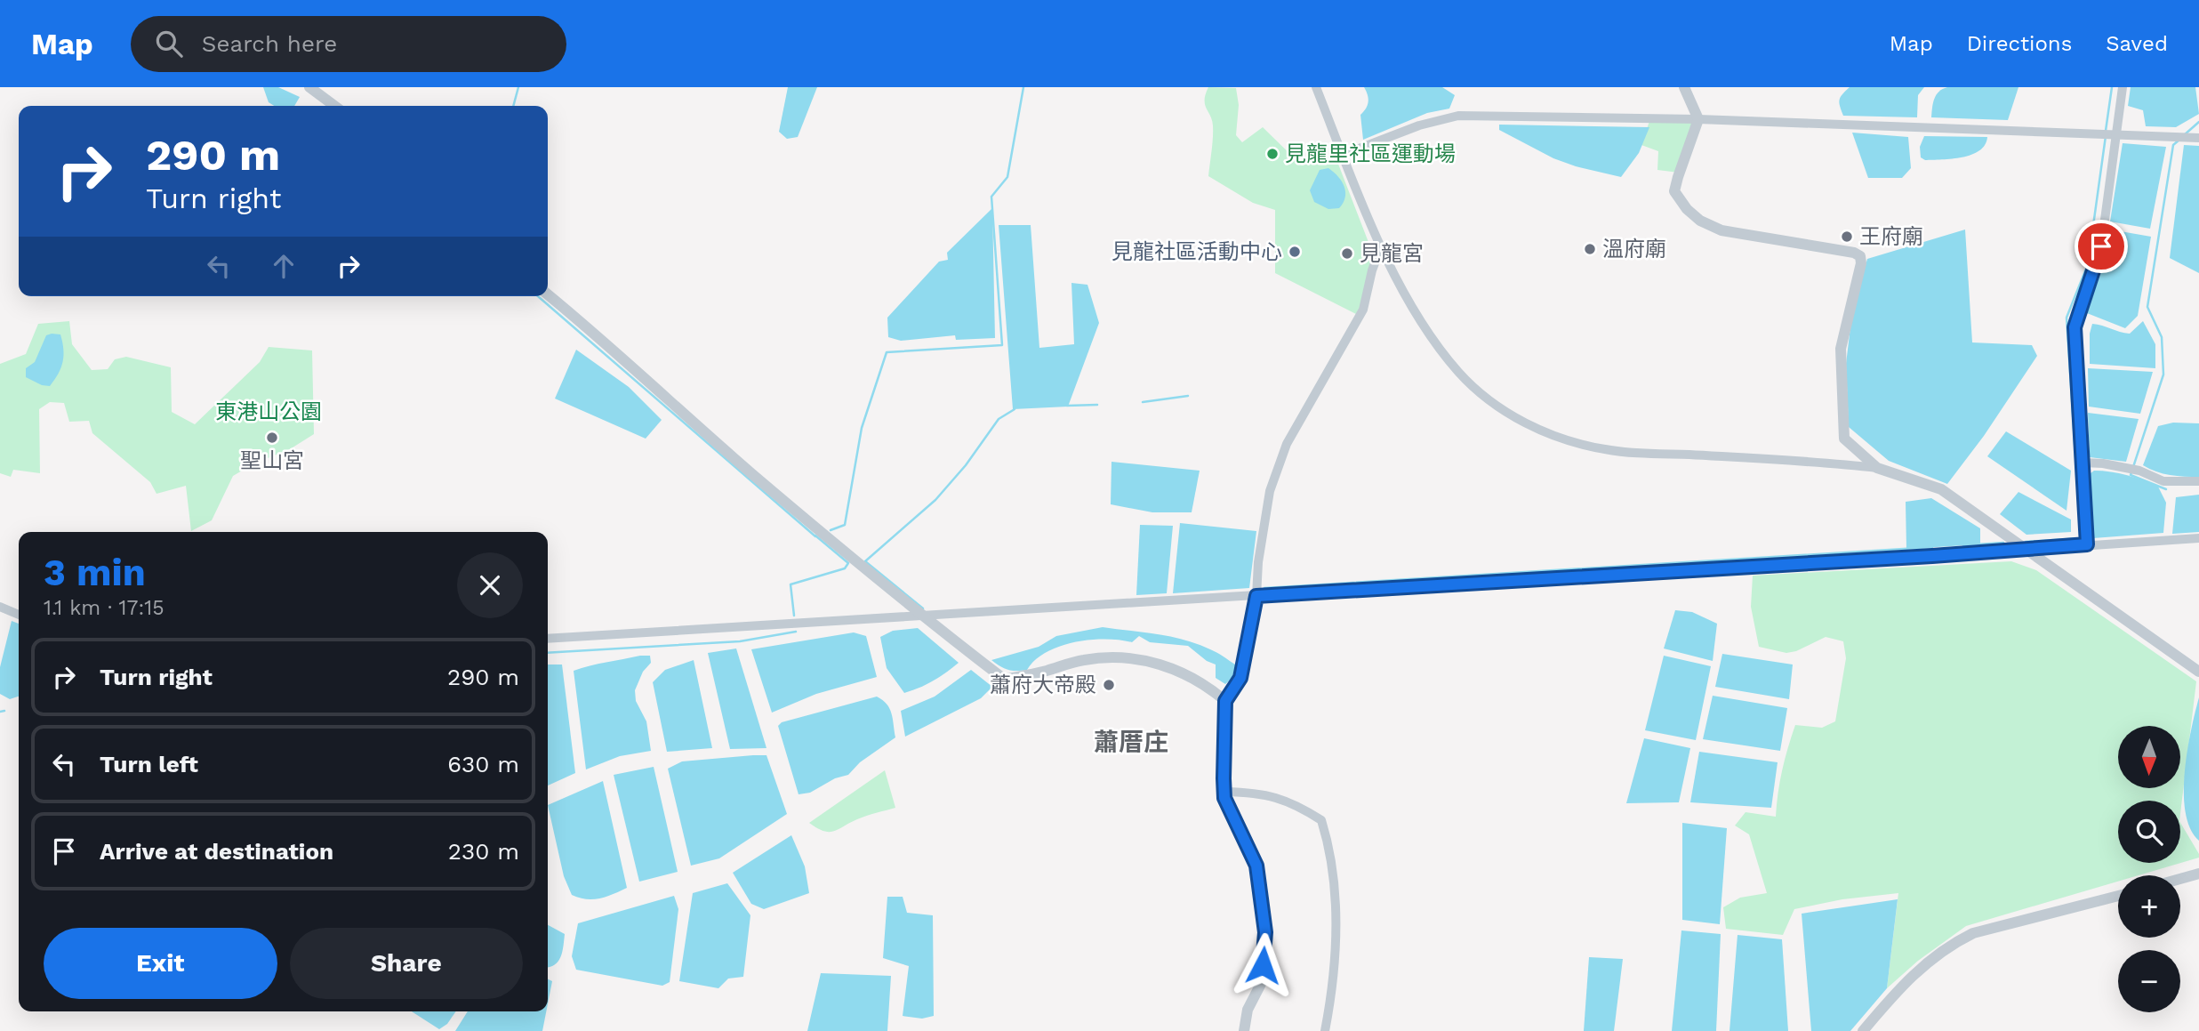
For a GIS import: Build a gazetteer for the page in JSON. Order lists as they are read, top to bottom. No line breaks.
{"districts":["蕭厝庄"],"parks":["東港山公園"],"places":["見龍里社區運動場","王府廟","溫府廟","見龍社區活動中心","見龍宮","聖山宮","蕭府大帝殿"],"north":"bottom","page":{"header":"Map","search":"Search here","nav":["Map","Directions","Saved"],"turn":["290 m","Turn right"],"heading":["3 min","1.1 km · 17:15"],"list":[{"name":"Turn right","value":"290 m"},{"name":"Turn left","value":"630 m"},{"name":"Arrive at destination","value":"230 m"}],"map_buttons":["+","−"],"buttons":["Exit","Share"]}}
